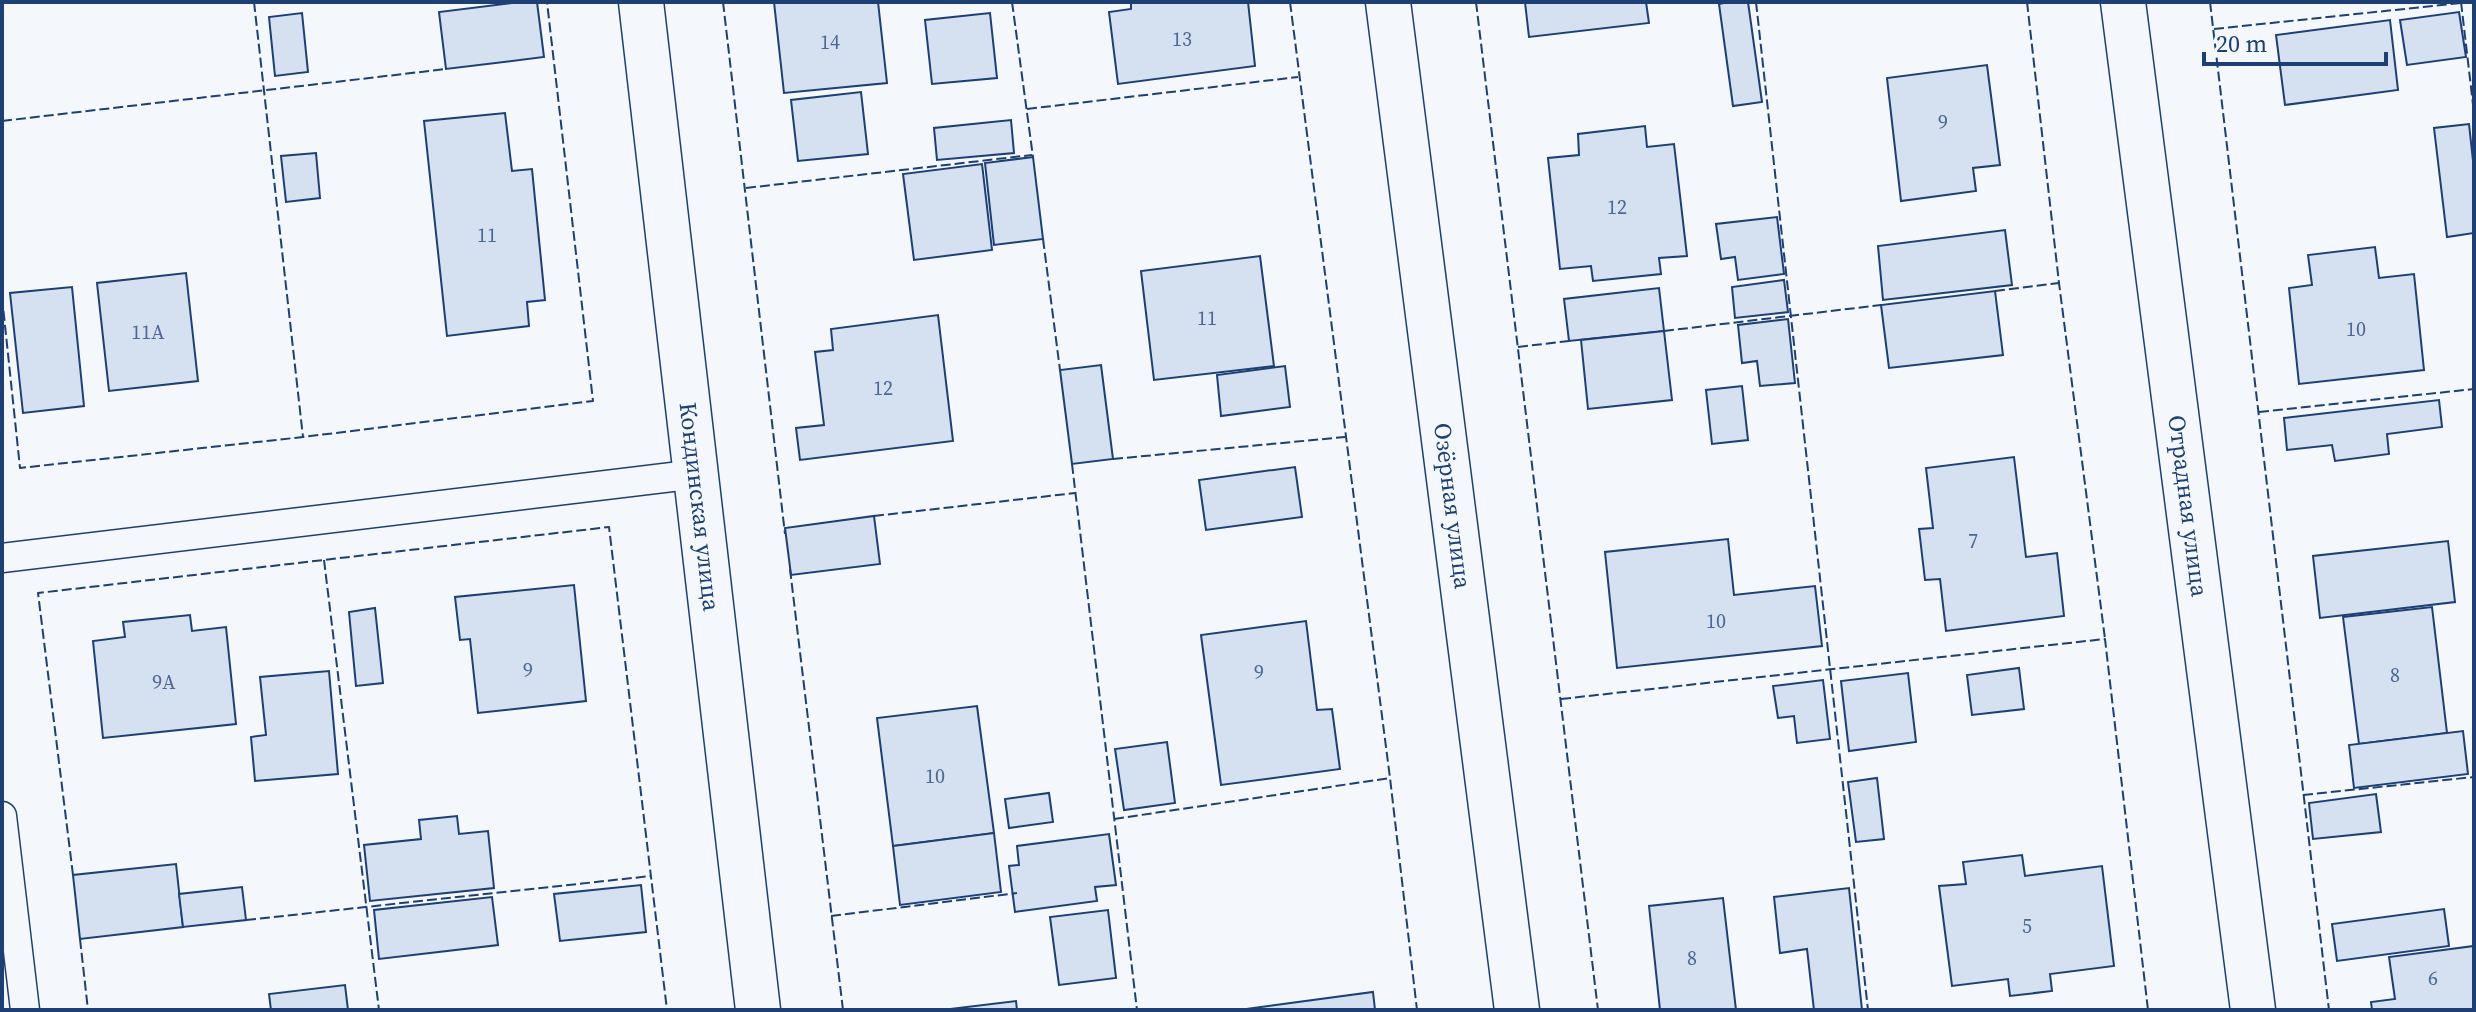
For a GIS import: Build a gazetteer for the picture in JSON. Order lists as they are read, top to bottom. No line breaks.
{"streets":{"street":["Кондинская улица","Озёрная улица","Отрадная улица"]},"house_numbers":["13","14","9","12","11","11","10","11А","12","7","10","9","9","8","9А","10","5","8","6"],"scale_bar":"20 m"}
